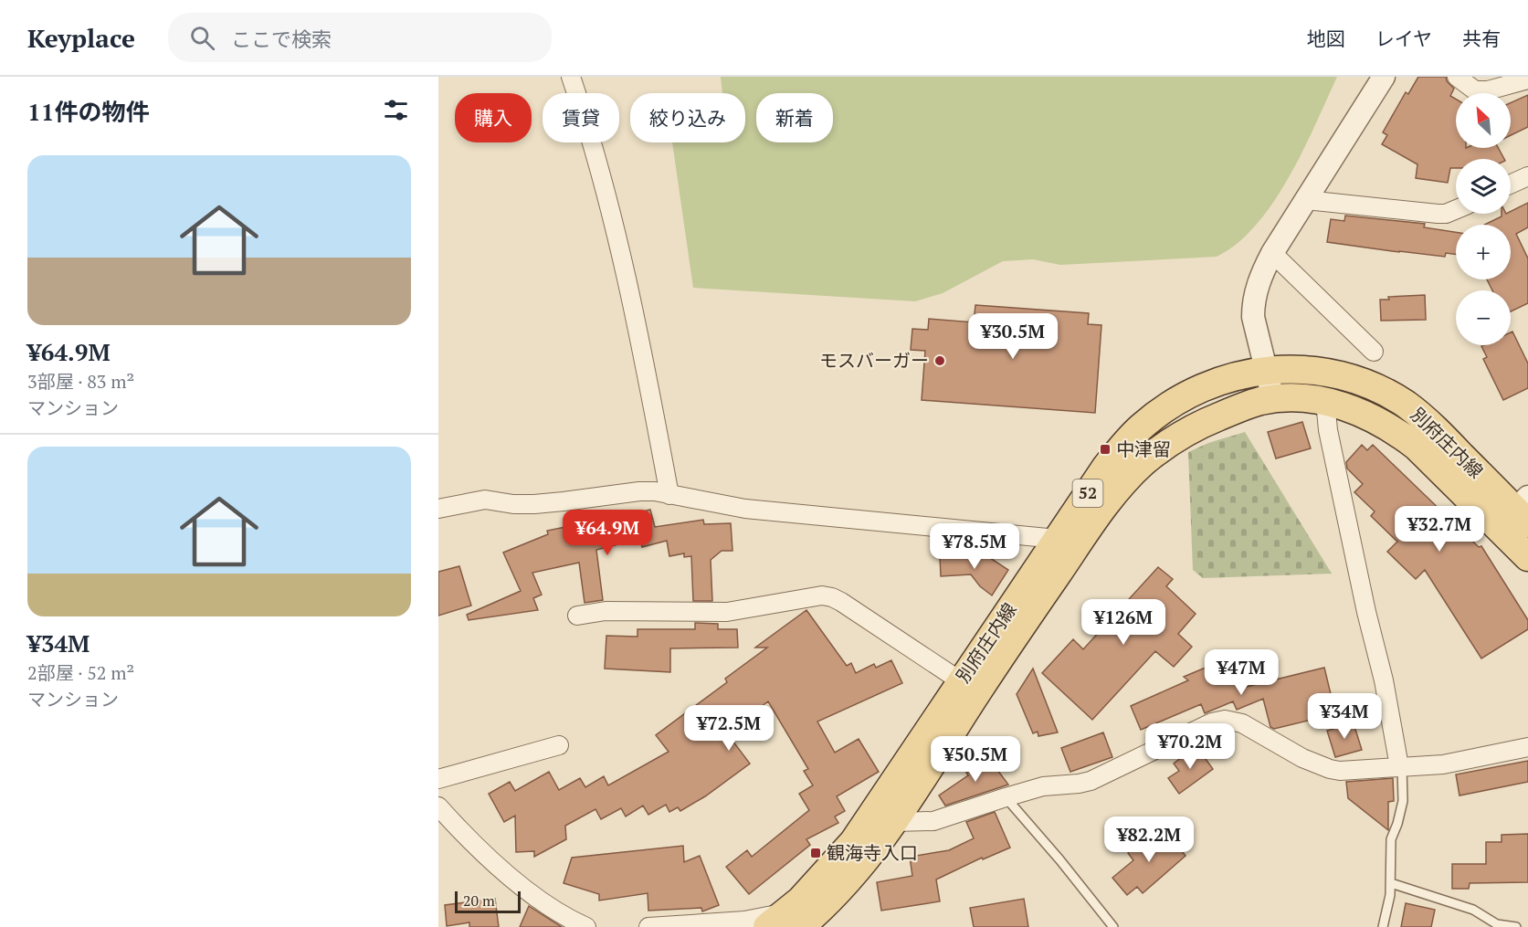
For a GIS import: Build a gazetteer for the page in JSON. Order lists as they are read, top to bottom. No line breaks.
{"streets":{"main road":["別府庄内線","52"]},"places":{"other":["モスバーガー"],"transit":["中津留","観海寺入口"]},"scale_bar":"20 m","north":"top left","page":{"header":"Keyplace","search":"ここで検索","nav":["地図","レイヤ","共有"],"heading":"11件の物件","map_buttons":["+","−"],"chip":["購入","賃貸","絞り込み","新着"],"list":[{"name":"¥64.9M","note":"3部屋 · 83 m² · マンション"},{"name":"¥34M","note":"2部屋 · 52 m² · マンション"}],"price":["¥30.5M","¥32.7M","¥64.9M","¥78.5M","¥126M","¥47M","¥34M","¥72.5M","¥70.2M","¥50.5M","¥82.2M"],"scale":"20 m"}}
